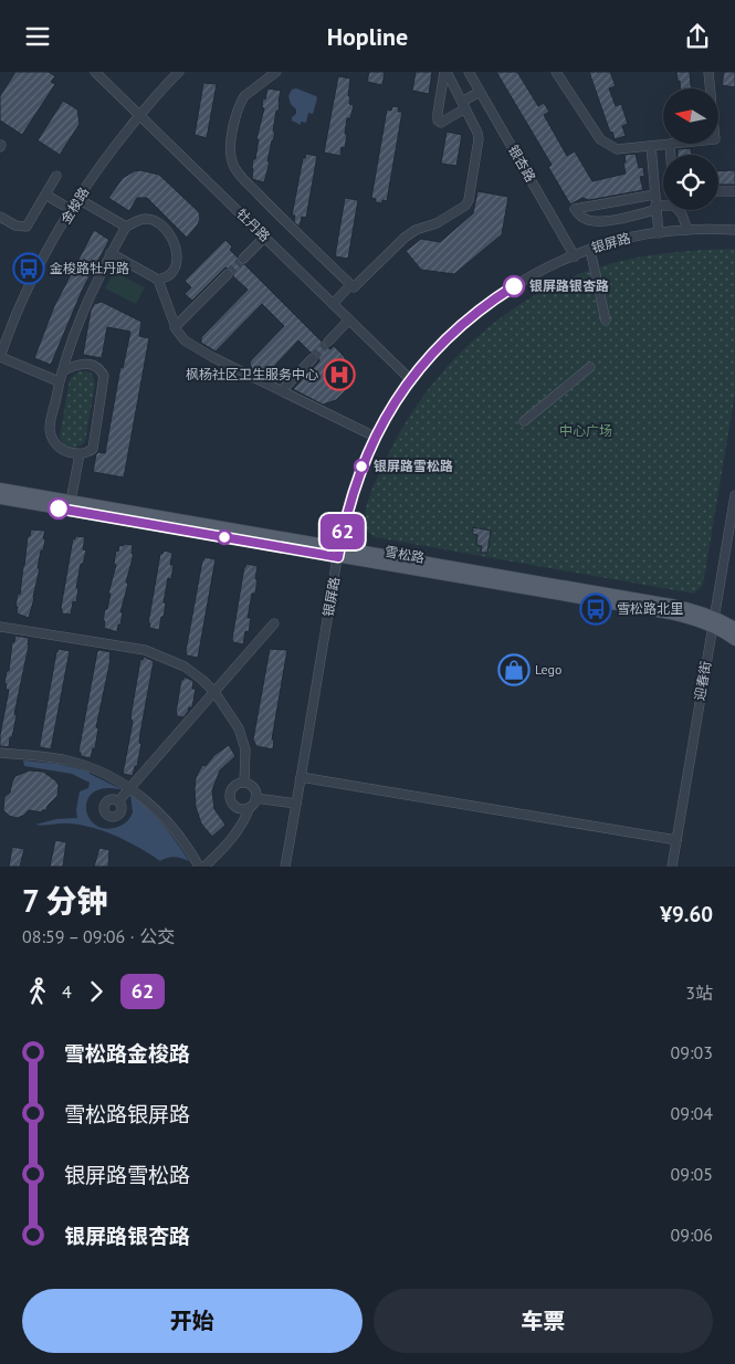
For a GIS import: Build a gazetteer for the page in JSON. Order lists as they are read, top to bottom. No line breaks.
{"streets":{"main road":["雪松路"],"street":["银杏路","金梭路","牡丹路","银屏路","迎春街"]},"crossings":[["银杏路","银屏路"],["金梭路","牡丹路"],["牡丹路","银屏路"],["银屏路","雪松路"],["雪松路","迎春街"]],"parks":["中心广场"],"places":{"bus stop":["金梭路牡丹路","雪松路北里"],"other":["银屏路银杏路","银屏路雪松路"],"hospital":["枫杨社区卫生服务中心"],"shop":["Lego"]},"lines":["bus line 62"],"north":"left","page":{"header":"Hopline","on_map":"62","heading":["7 分钟","08:59 – 09:06 · 公交","¥9.60"],"legs":["4","62","3站"],"list":[{"name":"雪松路金梭路","value":"09:03"},{"name":"雪松路银屏路","value":"09:04"},{"name":"银屏路雪松路","value":"09:05"},{"name":"银屏路银杏路","value":"09:06"}],"buttons":["开始","车票"]}}
